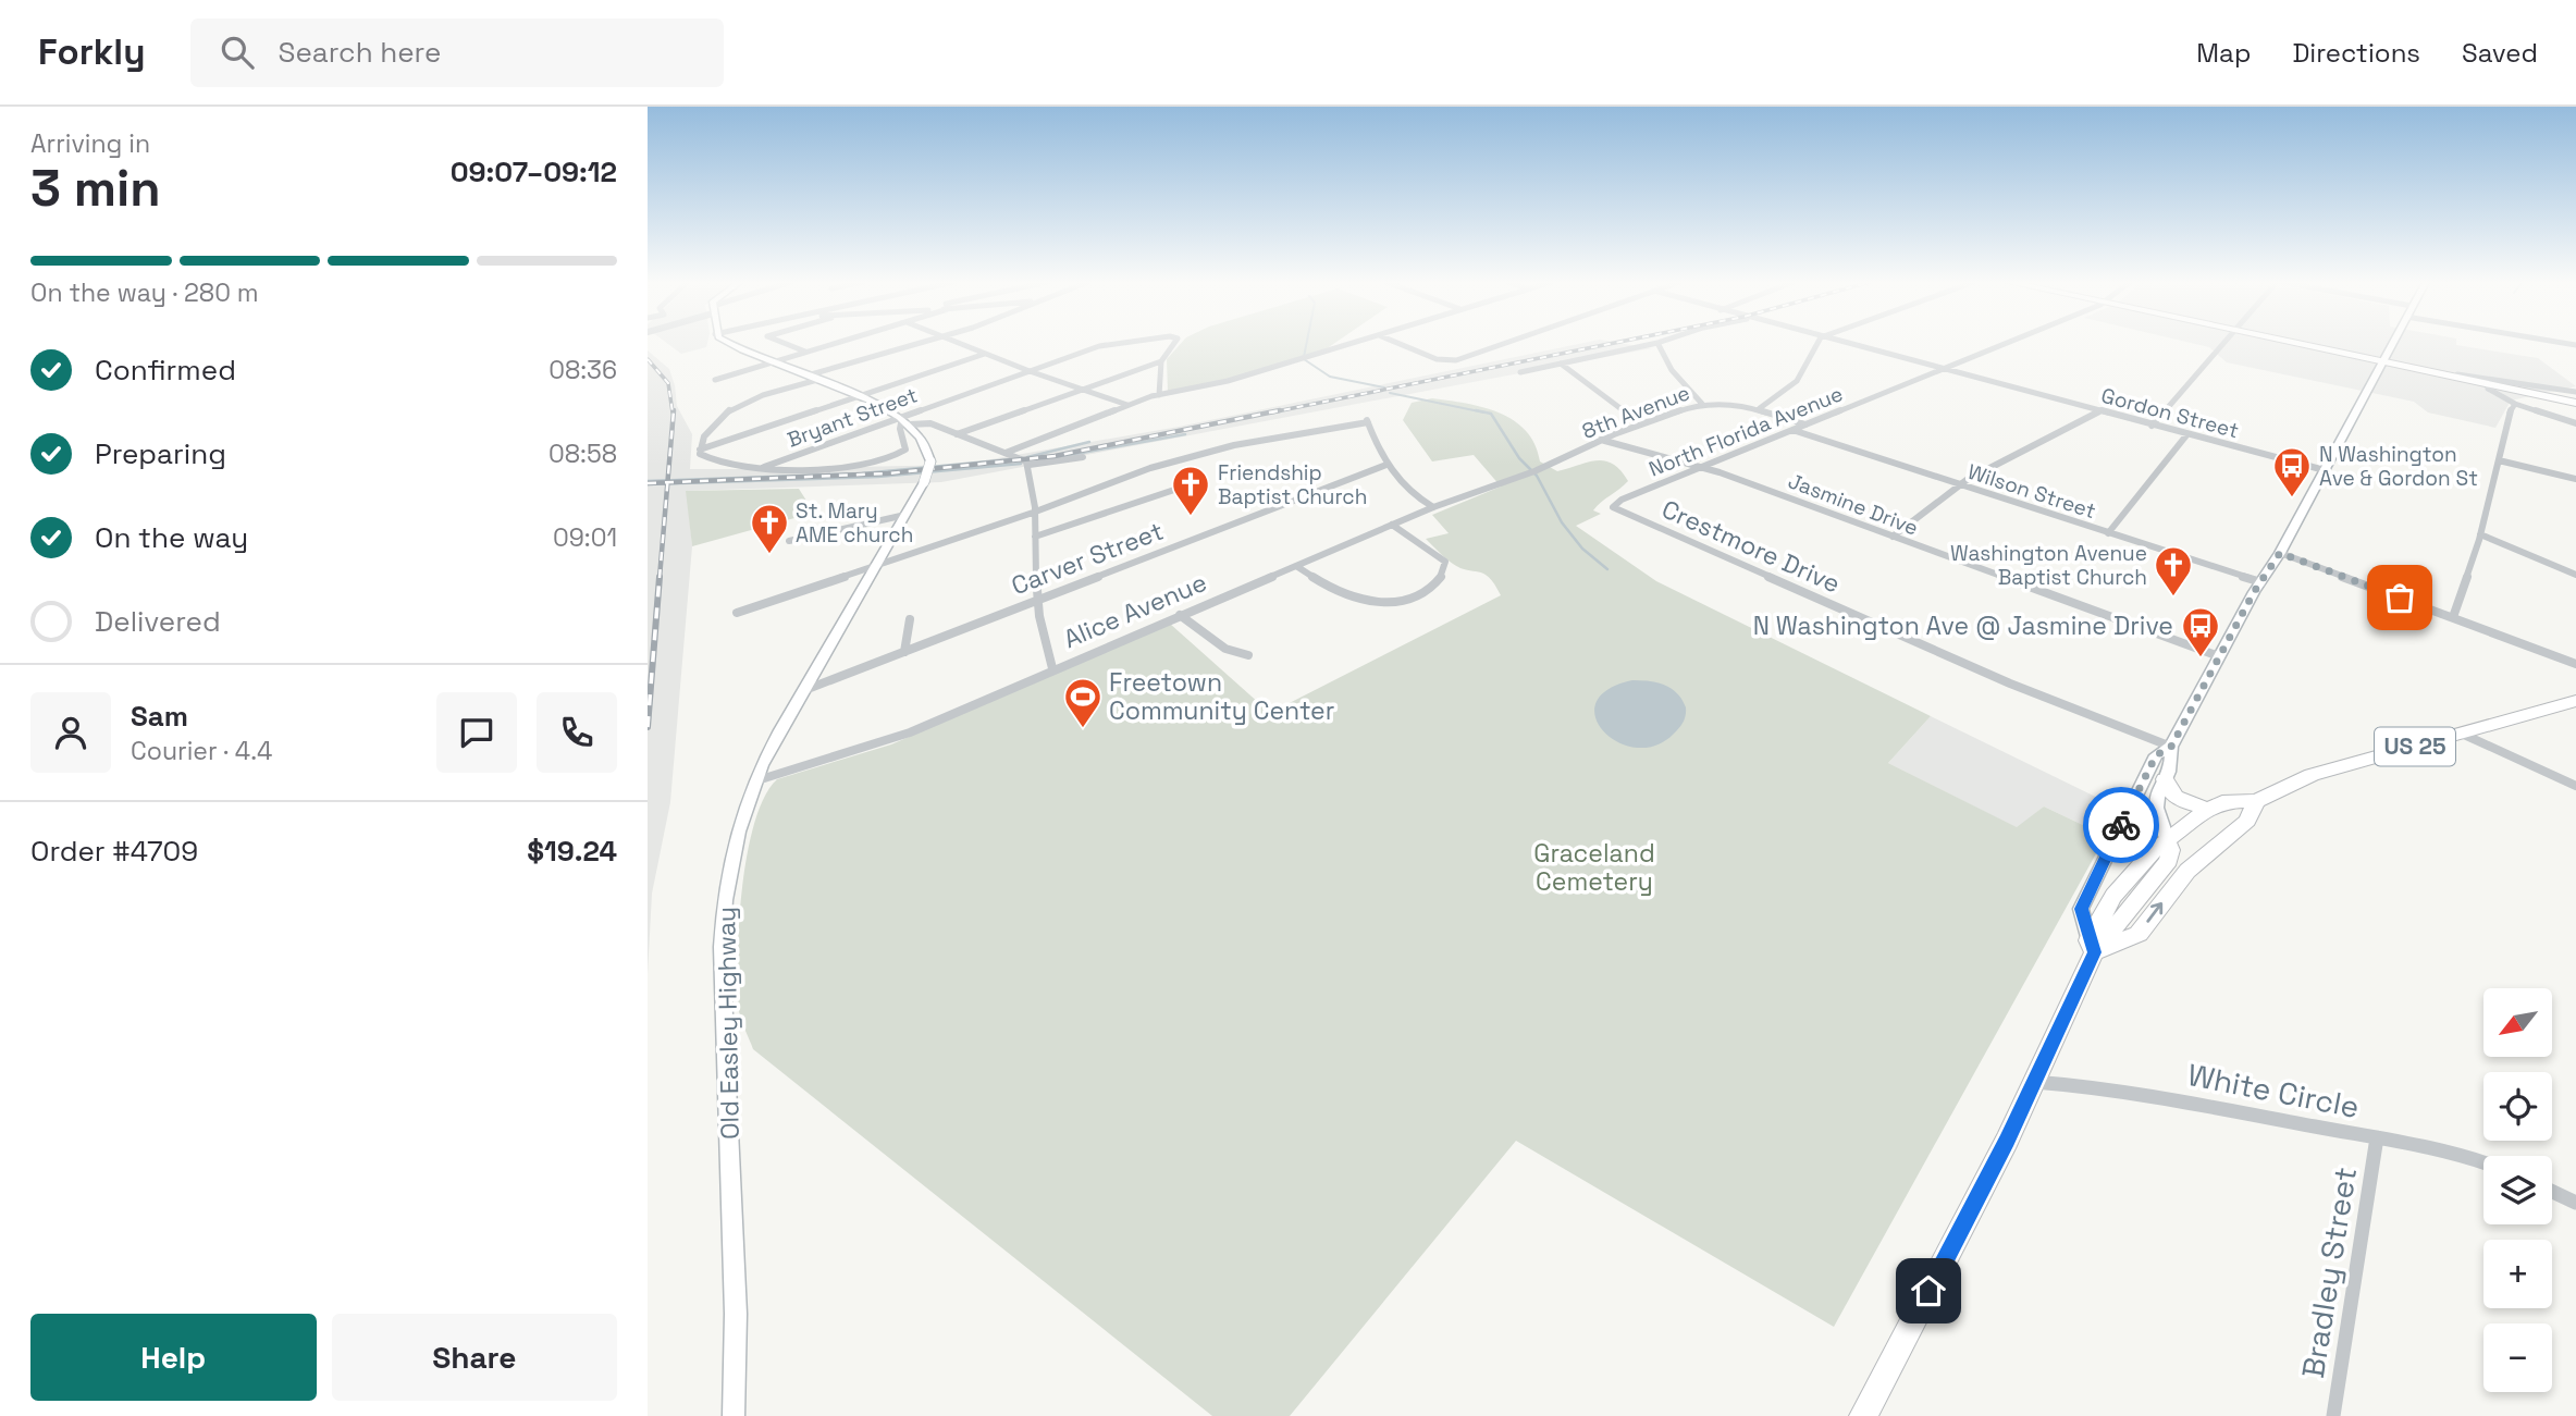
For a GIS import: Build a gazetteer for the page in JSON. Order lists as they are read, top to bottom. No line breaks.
{"streets":{"highway":["US 25"],"main road":["Old Easley Highway"],"street":["8th Avenue","Gordon Street","Bryant Street","North Florida Avenue","Wilson Street","Jasmine Drive","Crestmore Drive","Carver Street","Alice Avenue","White Circle","Bradley Street"]},"crossings":[["8th Avenue","Jasmine Drive"],["8th Avenue","Alice Avenue"],["Gordon Street","North Florida Avenue"],["Bryant Street","Old Easley Highway"],["North Florida Avenue","Wilson Street"],["North Florida Avenue","Jasmine Drive"],["North Florida Avenue","Crestmore Drive"],["Carver Street","Old Easley Highway"],["Alice Avenue","Old Easley Highway"],["White Circle","Bradley Street"]],"parks":["Graceland Cemetery"],"places":{"bus stop":["N Washington Ave & Gordon St","N Washington Ave @ Jasmine Drive"],"church":["Friendship Baptist Church","St. Mary AME church","Washington Avenue Baptist Church"],"sports":["Freetown Community Center"]},"north":"bottom left","page":{"header":"Forkly","search":"Search here","nav":["Map","Directions","Saved"],"heading":["3 min","Arriving in","09:07–09:12"],"panel":["Sam","Courier · 4.4","Order #4709","$19.24"],"bar":"On the way · 280 m","list":[["Confirmed","08:36"],["Preparing","08:58"],["On the way","09:01"],"Delivered"],"map_buttons":["+","−"],"buttons":["Help","Share"]}}
